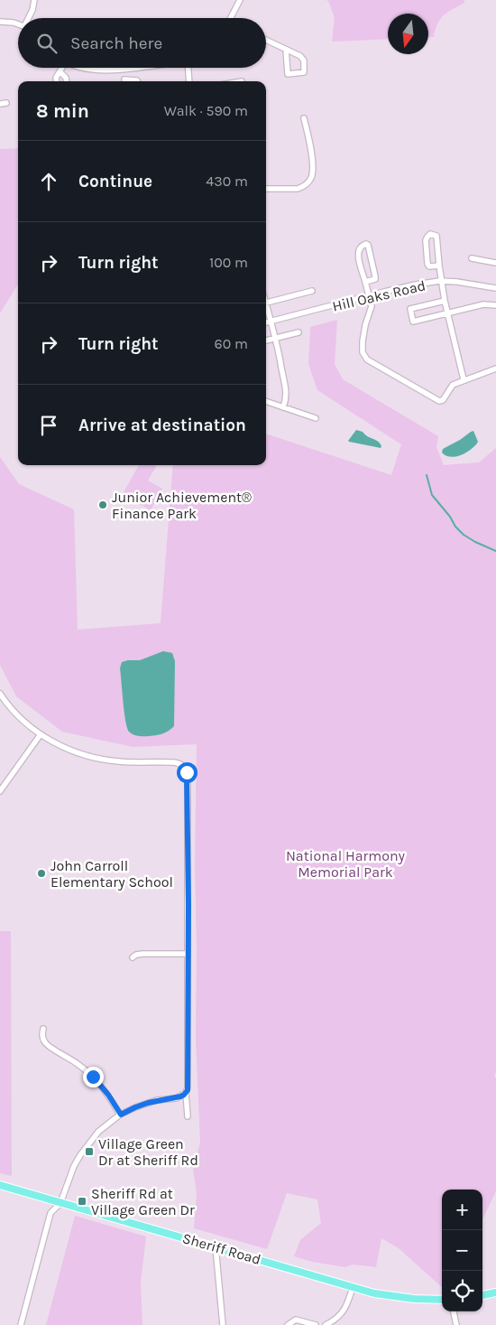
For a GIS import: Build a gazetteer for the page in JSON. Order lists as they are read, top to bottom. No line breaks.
{"streets":{"main road":["Sheriff Road"],"street":["Hill Oaks Road"]},"parks":["National Harmony Memorial Park"],"places":{"other":["Junior Achievement® Finance Park","John Carroll Elementary School"],"transit":["Village Green Dr at Sheriff Rd","Sheriff Rd at Village Green Dr"]},"north":"bottom","page":{"search":"Search here","heading":["8 min","Walk · 590 m"],"list":[["Continue","430 m"],["Turn right","100 m"],["Turn right","60 m"],"Arrive at destination"],"map_buttons":["+","−"]}}
